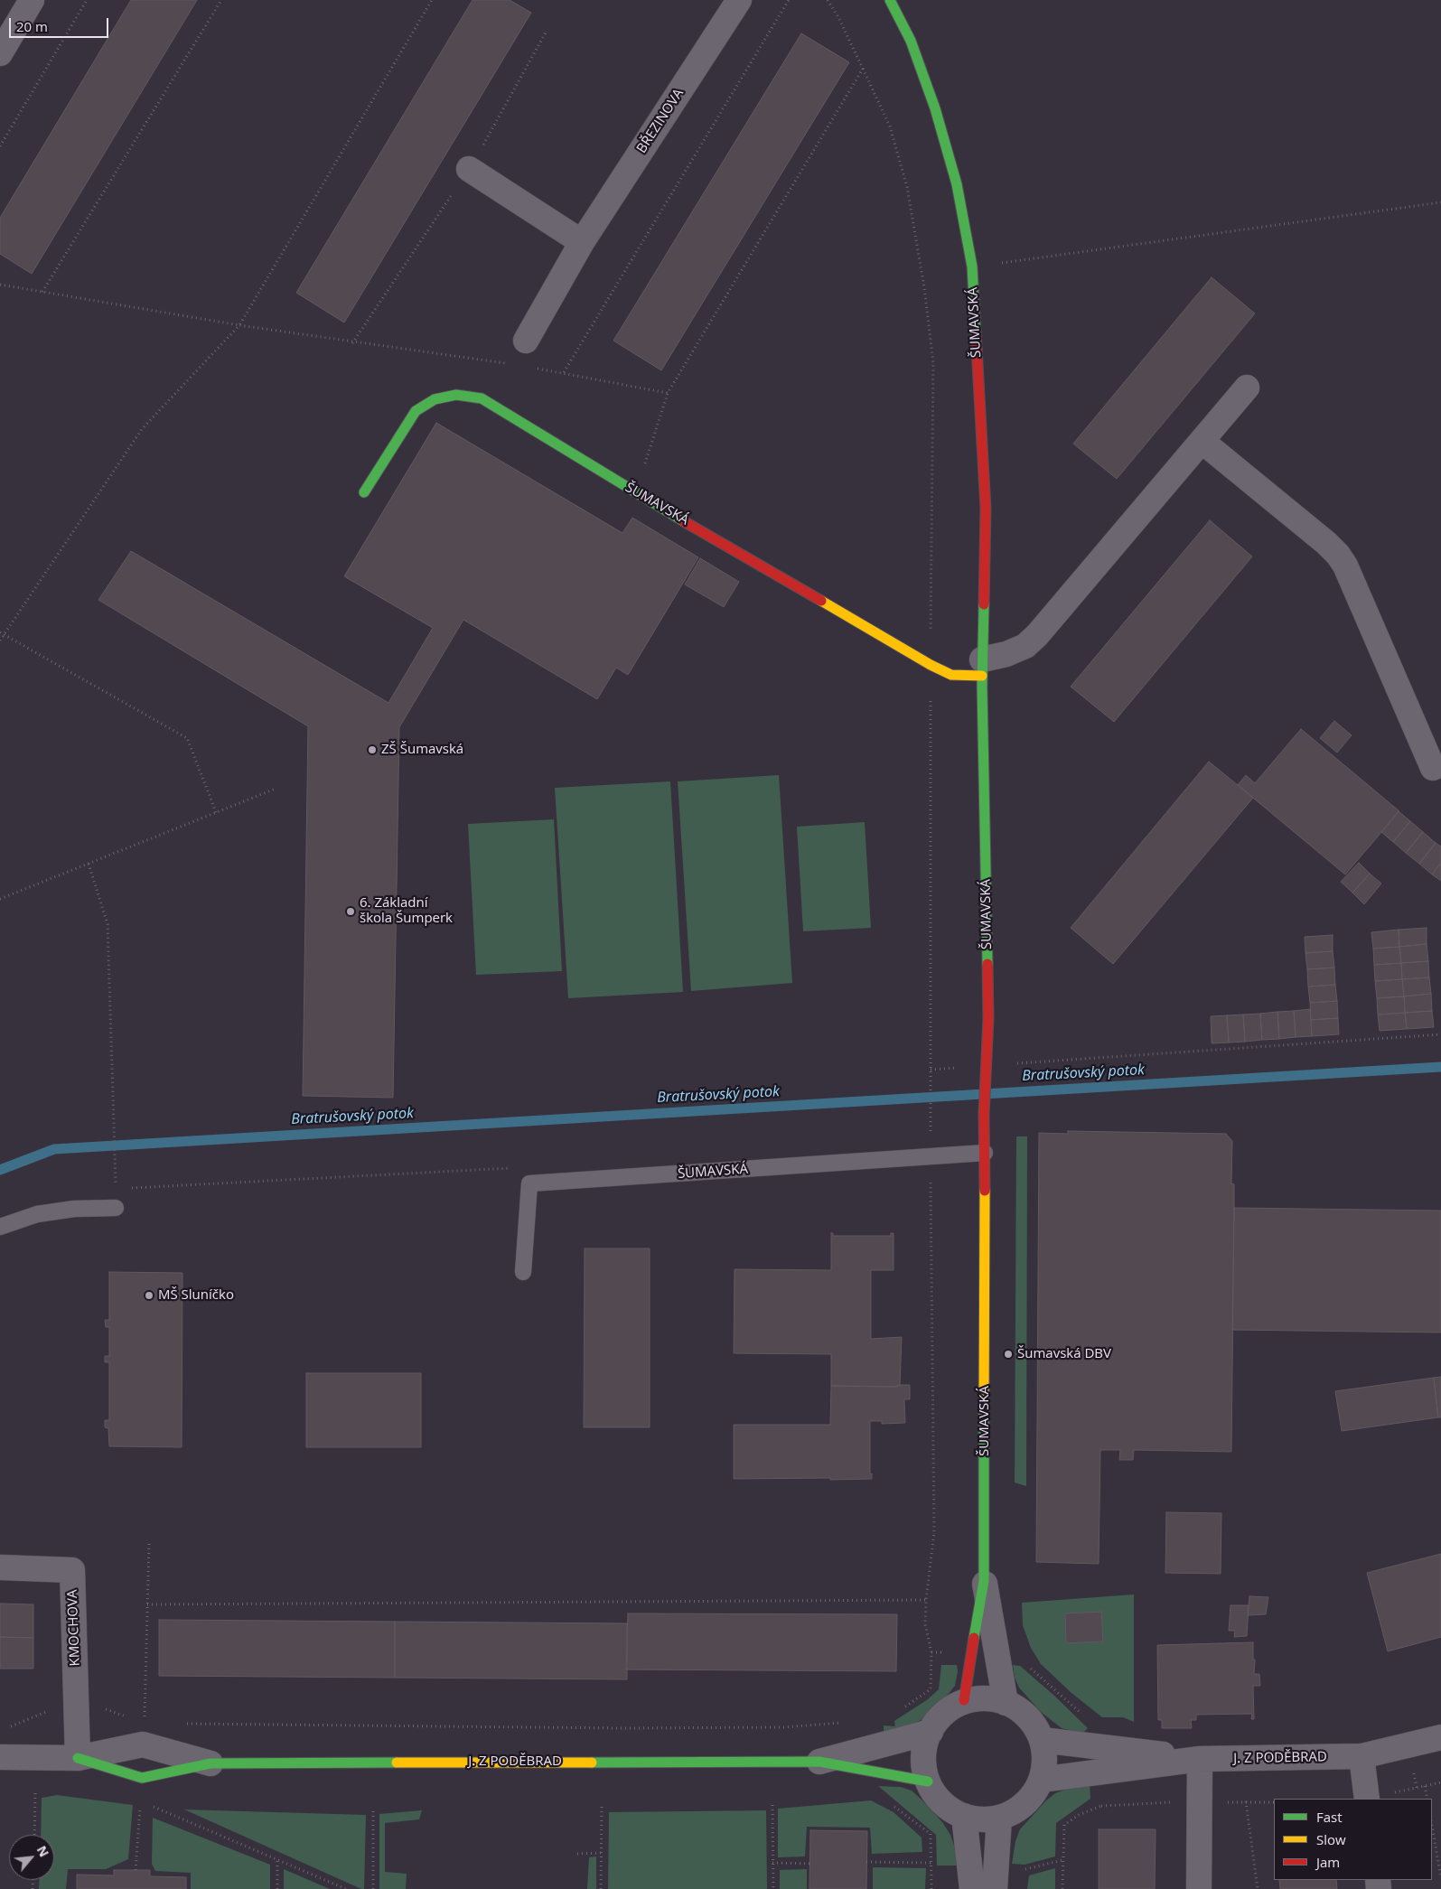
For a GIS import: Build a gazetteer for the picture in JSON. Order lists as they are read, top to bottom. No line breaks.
{"streets":{"street":["BŘEZINOVA","ŠUMAVSKÁ","KMOCHOVA","J. Z PODĚBRAD"]},"crossings":[["ŠUMAVSKÁ","J. Z PODĚBRAD"],["KMOCHOVA","J. Z PODĚBRAD"]],"water":["Bratrušovský potok"],"places":["ZŠ Šumavská","6. Základní škola Šumperk","MŠ Sluníčko","Šumavská DBV"],"legend":["Fast","Slow","Jam"],"scale_bar":"20 m","north":"top right"}
